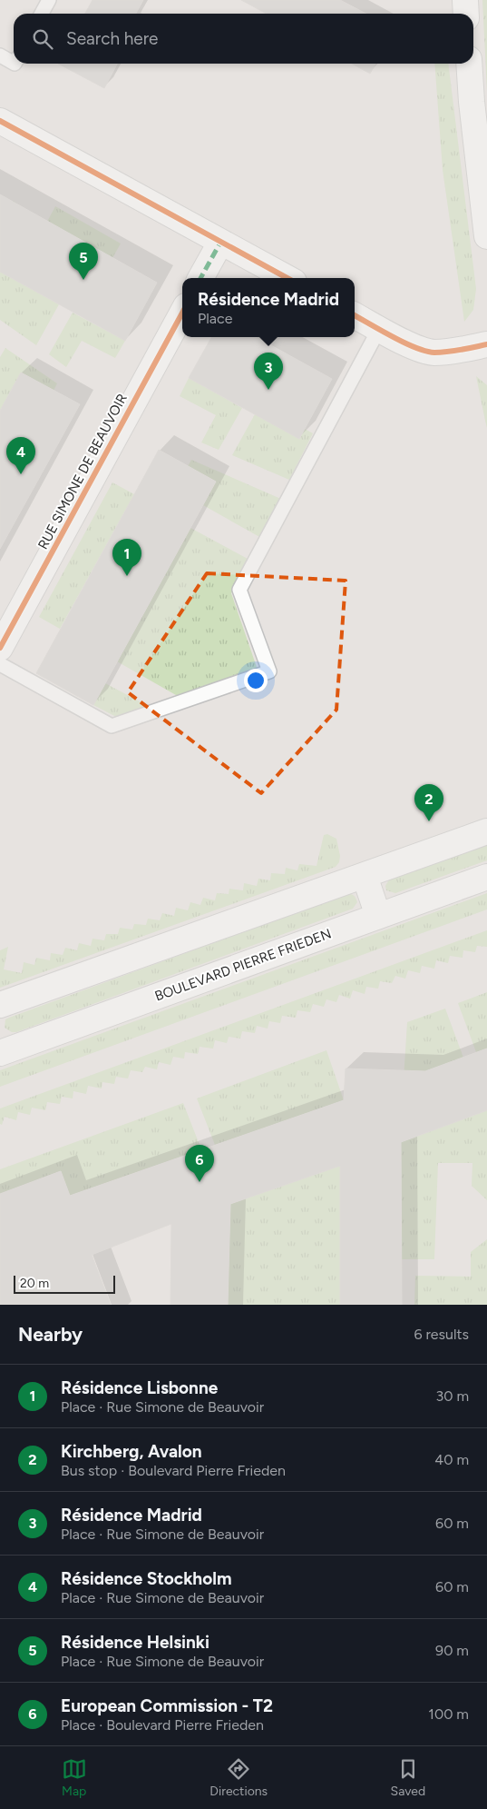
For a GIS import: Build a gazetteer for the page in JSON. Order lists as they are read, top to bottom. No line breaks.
{"streets":{"main road":["RUE SIMONE DE BEAUVOIR","BOULEVARD PIERRE FRIEDEN"]},"scale_bar":"20 m","page":{"search":"Search here","pins":["5","3","4","1","2","6"],"popup":["Résidence Madrid","Place"],"scale":"20 m","heading":["Nearby","6 results"],"list":[{"mark":"1","name":"Résidence Lisbonne","note":"Place · Rue Simone de Beauvoir","value":"30 m"},{"mark":"2","name":"Kirchberg, Avalon","note":"Bus stop · Boulevard Pierre Frieden","value":"40 m"},{"mark":"3","name":"Résidence Madrid","note":"Place · Rue Simone de Beauvoir","value":"60 m"},{"mark":"4","name":"Résidence Stockholm","note":"Place · Rue Simone de Beauvoir","value":"60 m"},{"mark":"5","name":"Résidence Helsinki","note":"Place · Rue Simone de Beauvoir","value":"90 m"},{"mark":"6","name":"European Commission - T2","note":"Place · Boulevard Pierre Frieden","value":"100 m"}],"nav":["Map","Directions","Saved"]}}
